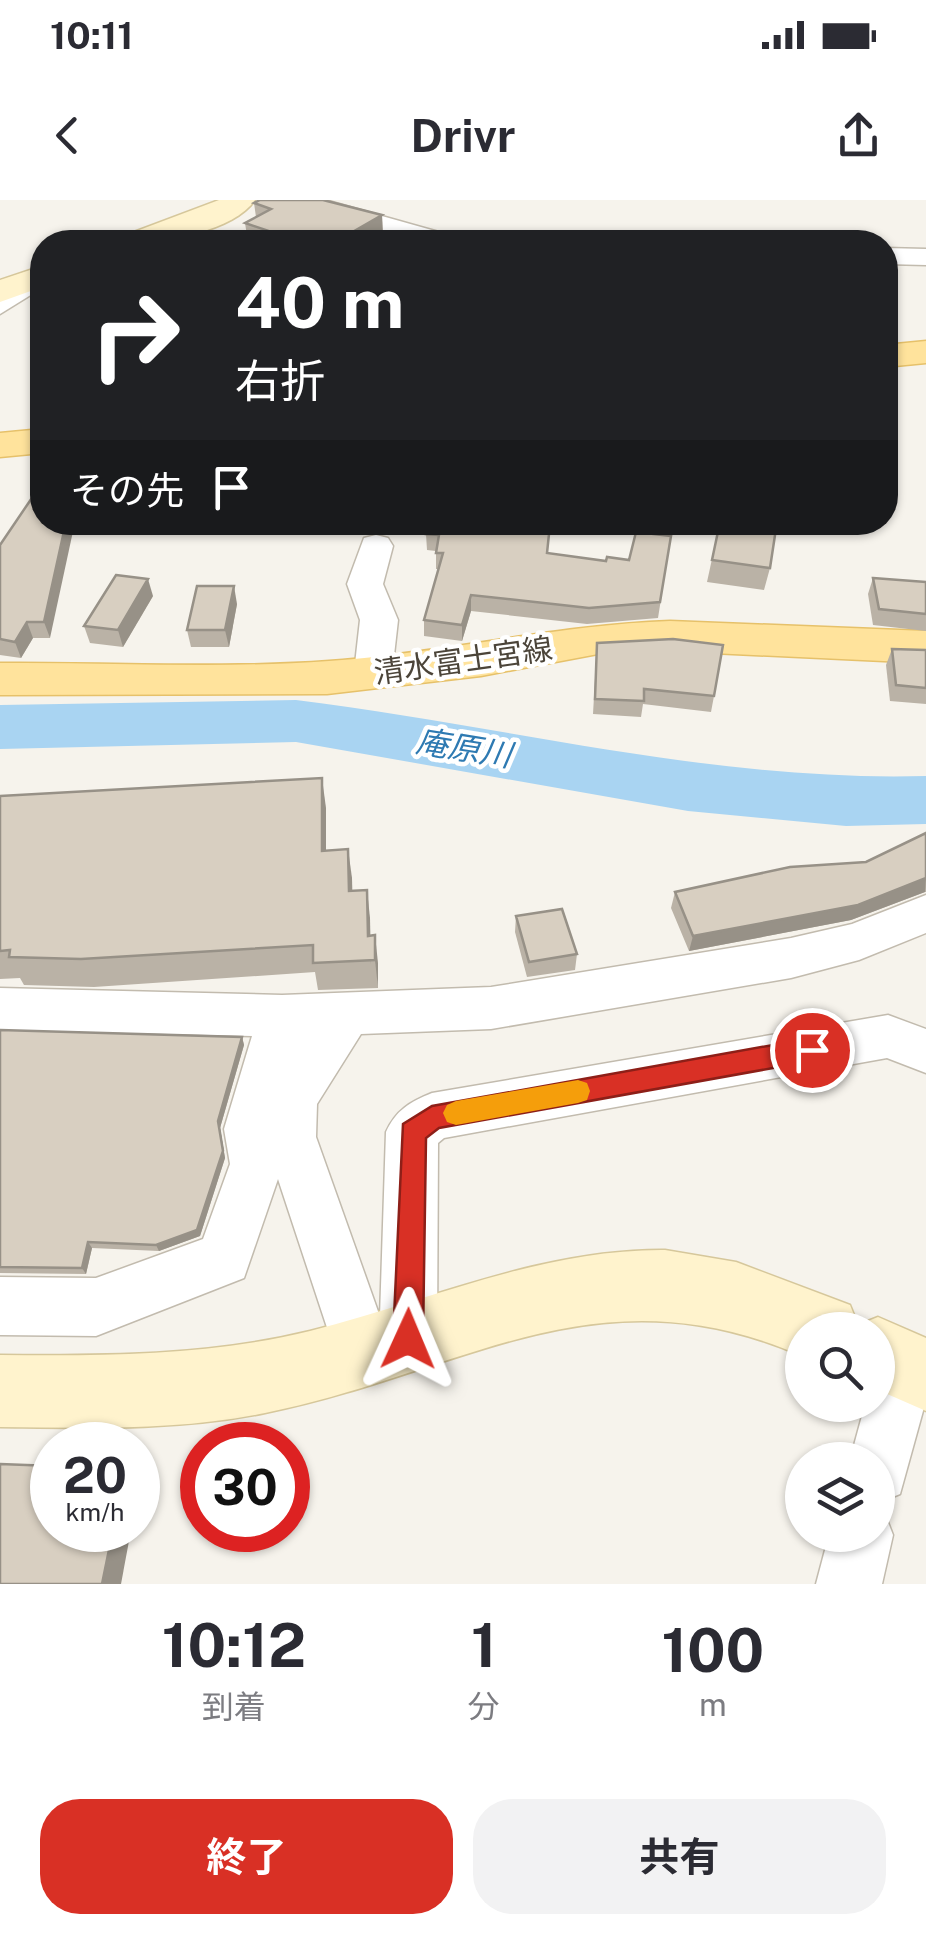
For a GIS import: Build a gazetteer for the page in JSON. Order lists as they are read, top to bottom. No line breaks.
{"streets":{"main road":["清水富士宮線"]},"water":["庵原川"],"page":{"status":"10:11","header":"Drivr","turn":["40 m","右折"],"then":"その先","speed":"20 km/h","limit":"30","eta":["10:12","到着","1","分","100","m"],"buttons":["終了","共有"]}}
